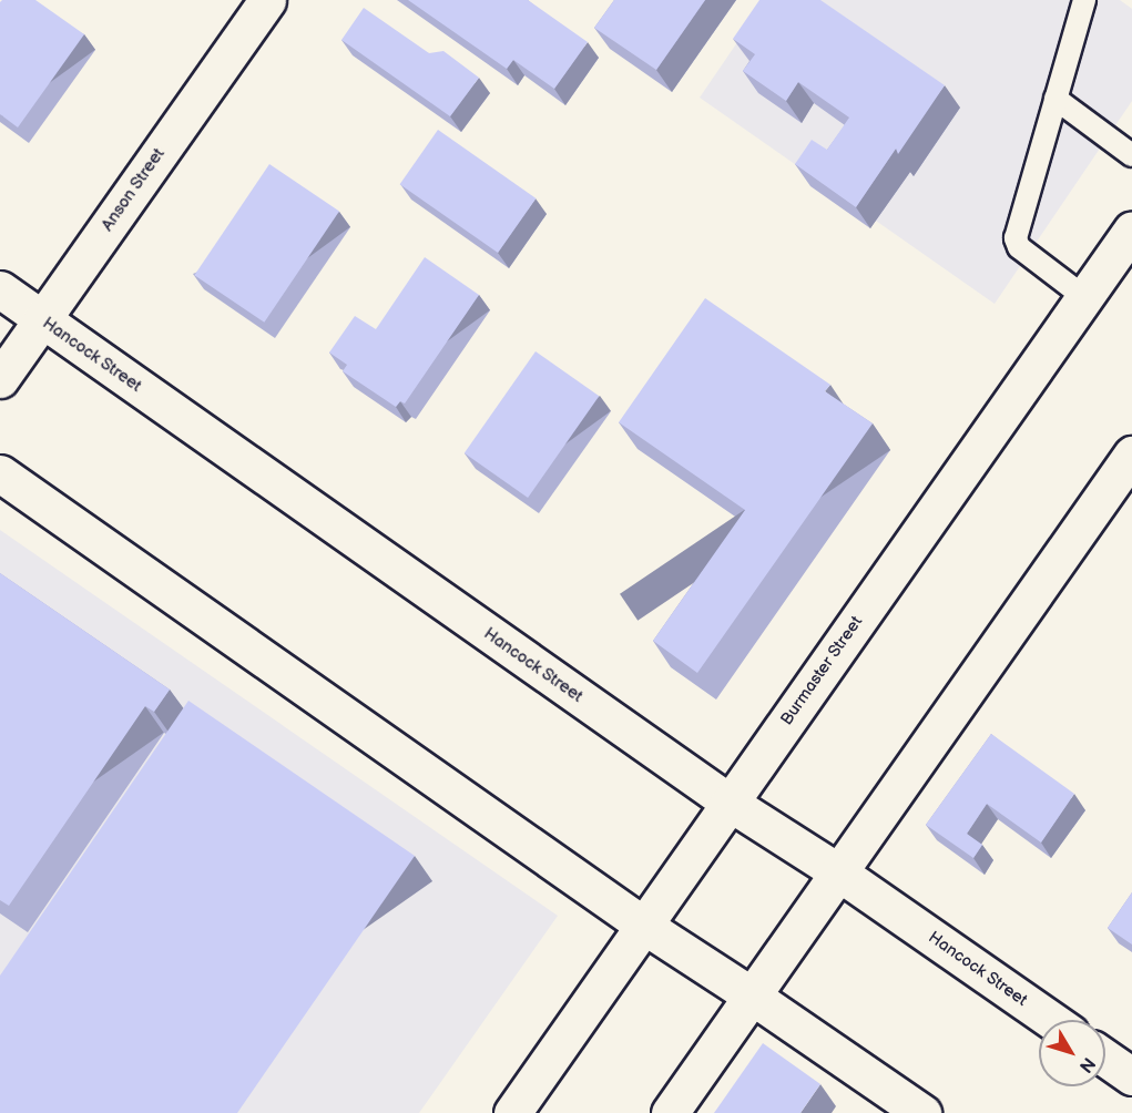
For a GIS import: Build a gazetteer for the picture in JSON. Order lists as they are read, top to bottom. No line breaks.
{"streets":{"street":["Anson Street","Hancock Street","Burmaster Street"]},"crossings":[["Anson Street","Hancock Street"],["Hancock Street","Burmaster Street"]],"north":"bottom right"}
